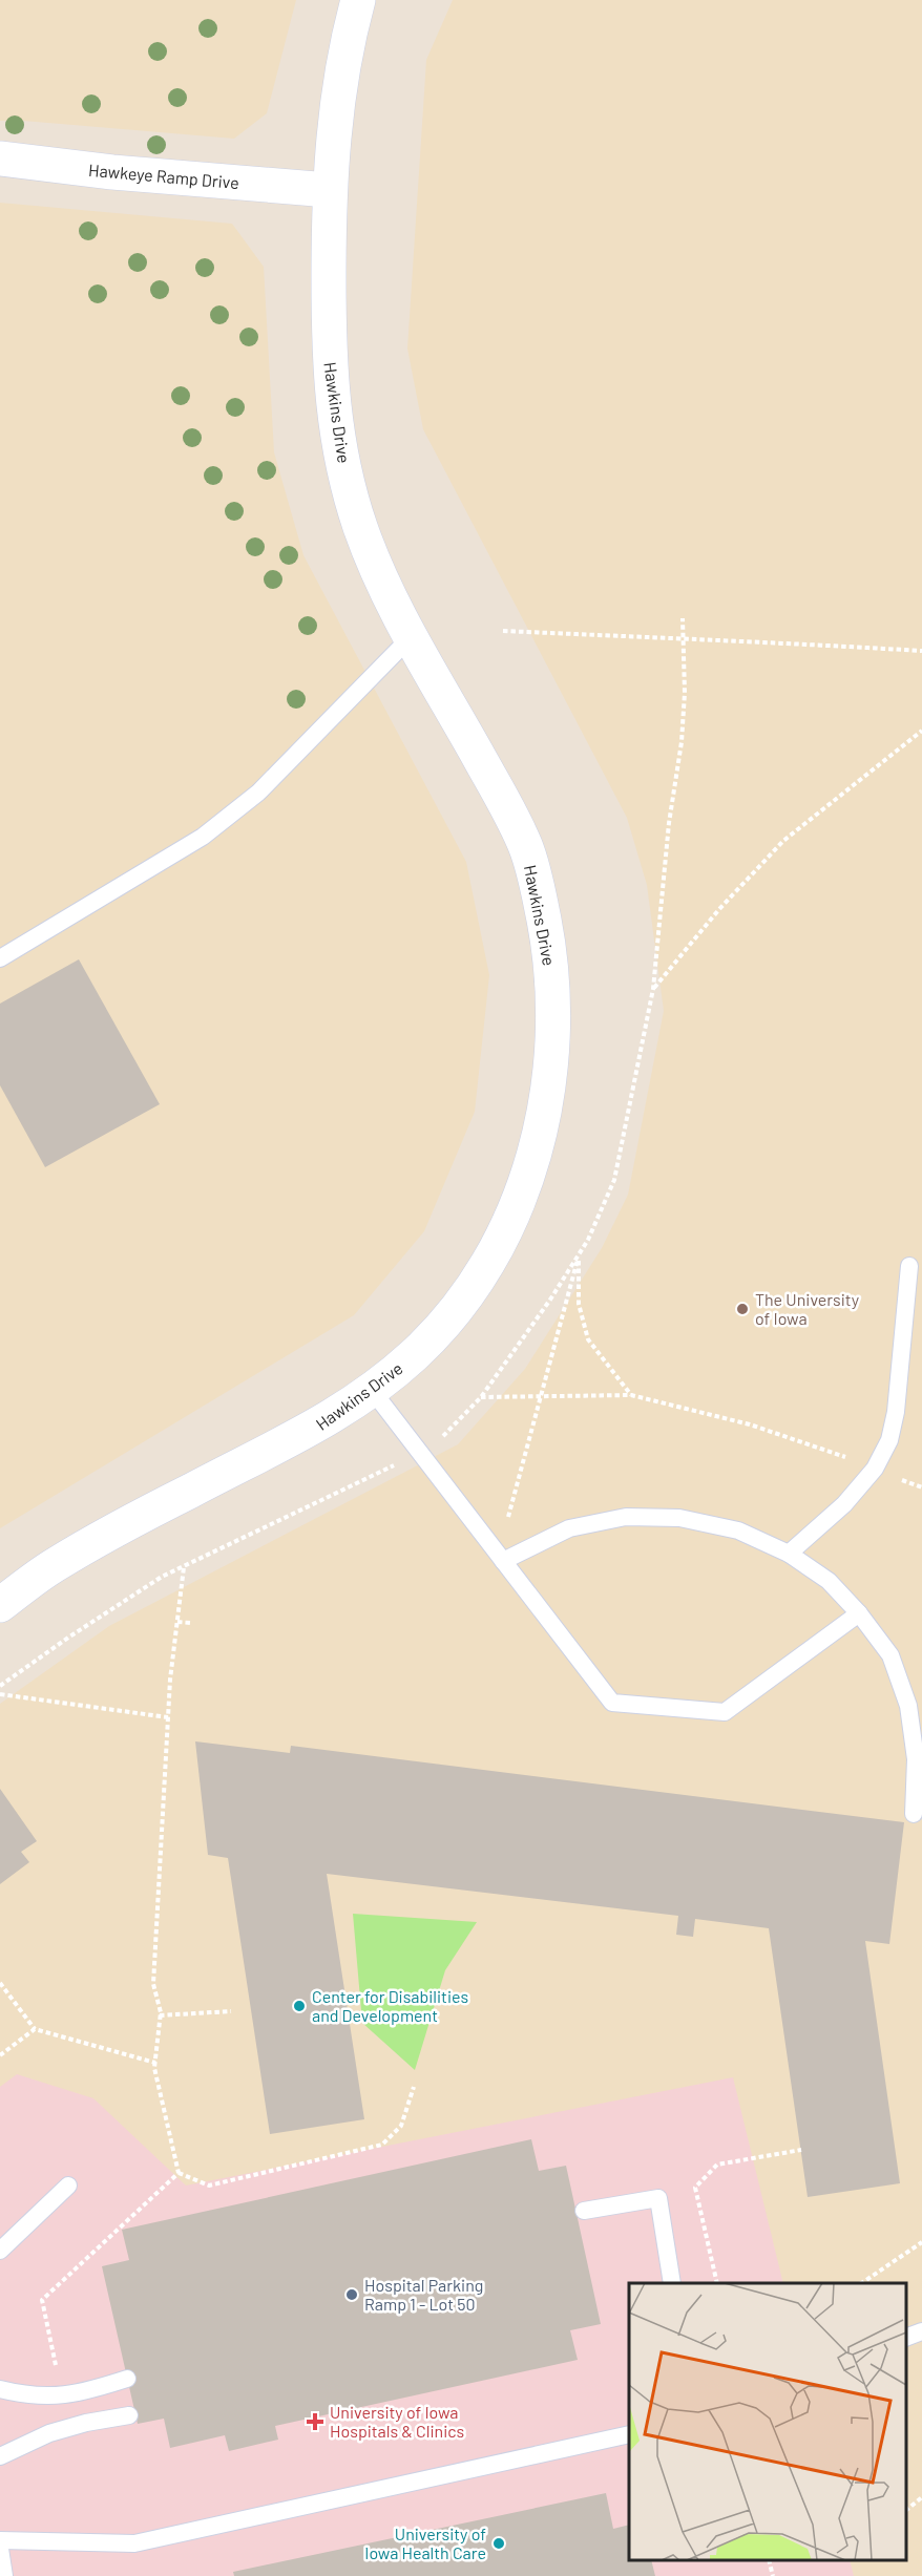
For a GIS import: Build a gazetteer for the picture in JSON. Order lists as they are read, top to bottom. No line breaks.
{"streets":{"street":["Hawkeye Ramp Drive","Hawkins Drive"]},"crossings":[["Hawkeye Ramp Drive","Hawkins Drive"]],"places":{"other":["The University of Iowa","Center for Disabilities and Development","Hospital Parking Ramp 1 - Lot 50","University of Iowa Health Care"],"health":["University of Iowa Hospitals & Clinics"]}}
